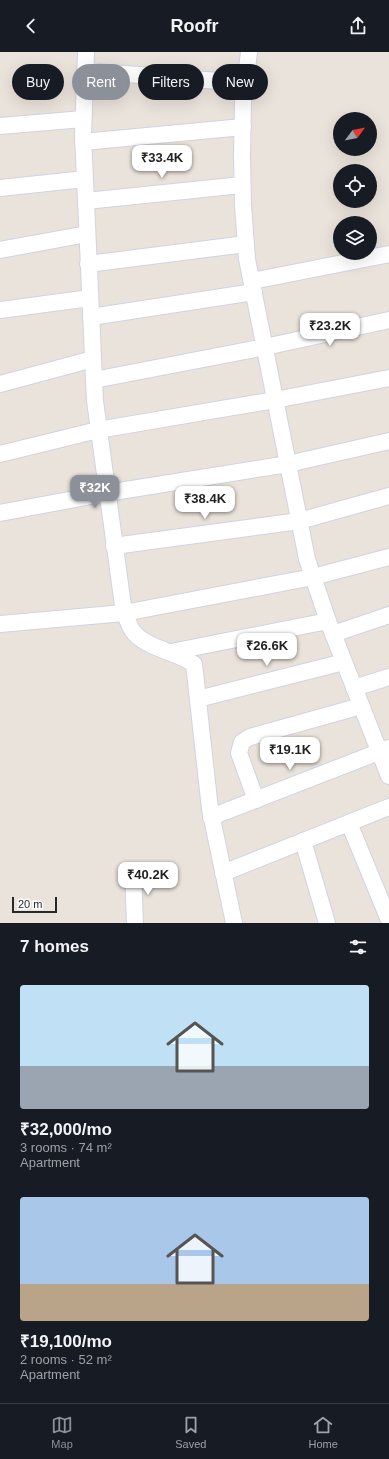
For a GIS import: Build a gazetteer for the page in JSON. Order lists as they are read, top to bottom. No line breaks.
{"scale_bar":"20 m","north":"top right","page":{"header":"Roofr","chip":["Buy","Rent","Filters","New"],"price":["₹33.4K","₹23.2K","₹32K","₹38.4K","₹26.6K","₹19.1K","₹40.2K"],"scale":"20 m","heading":"7 homes","list":[{"name":"₹32,000/mo","note":"3 rooms · 74 m² · Apartment"},{"name":"₹19,100/mo","note":"2 rooms · 52 m² · Apartment"}],"tabs":["Map","Saved","Home"]}}
